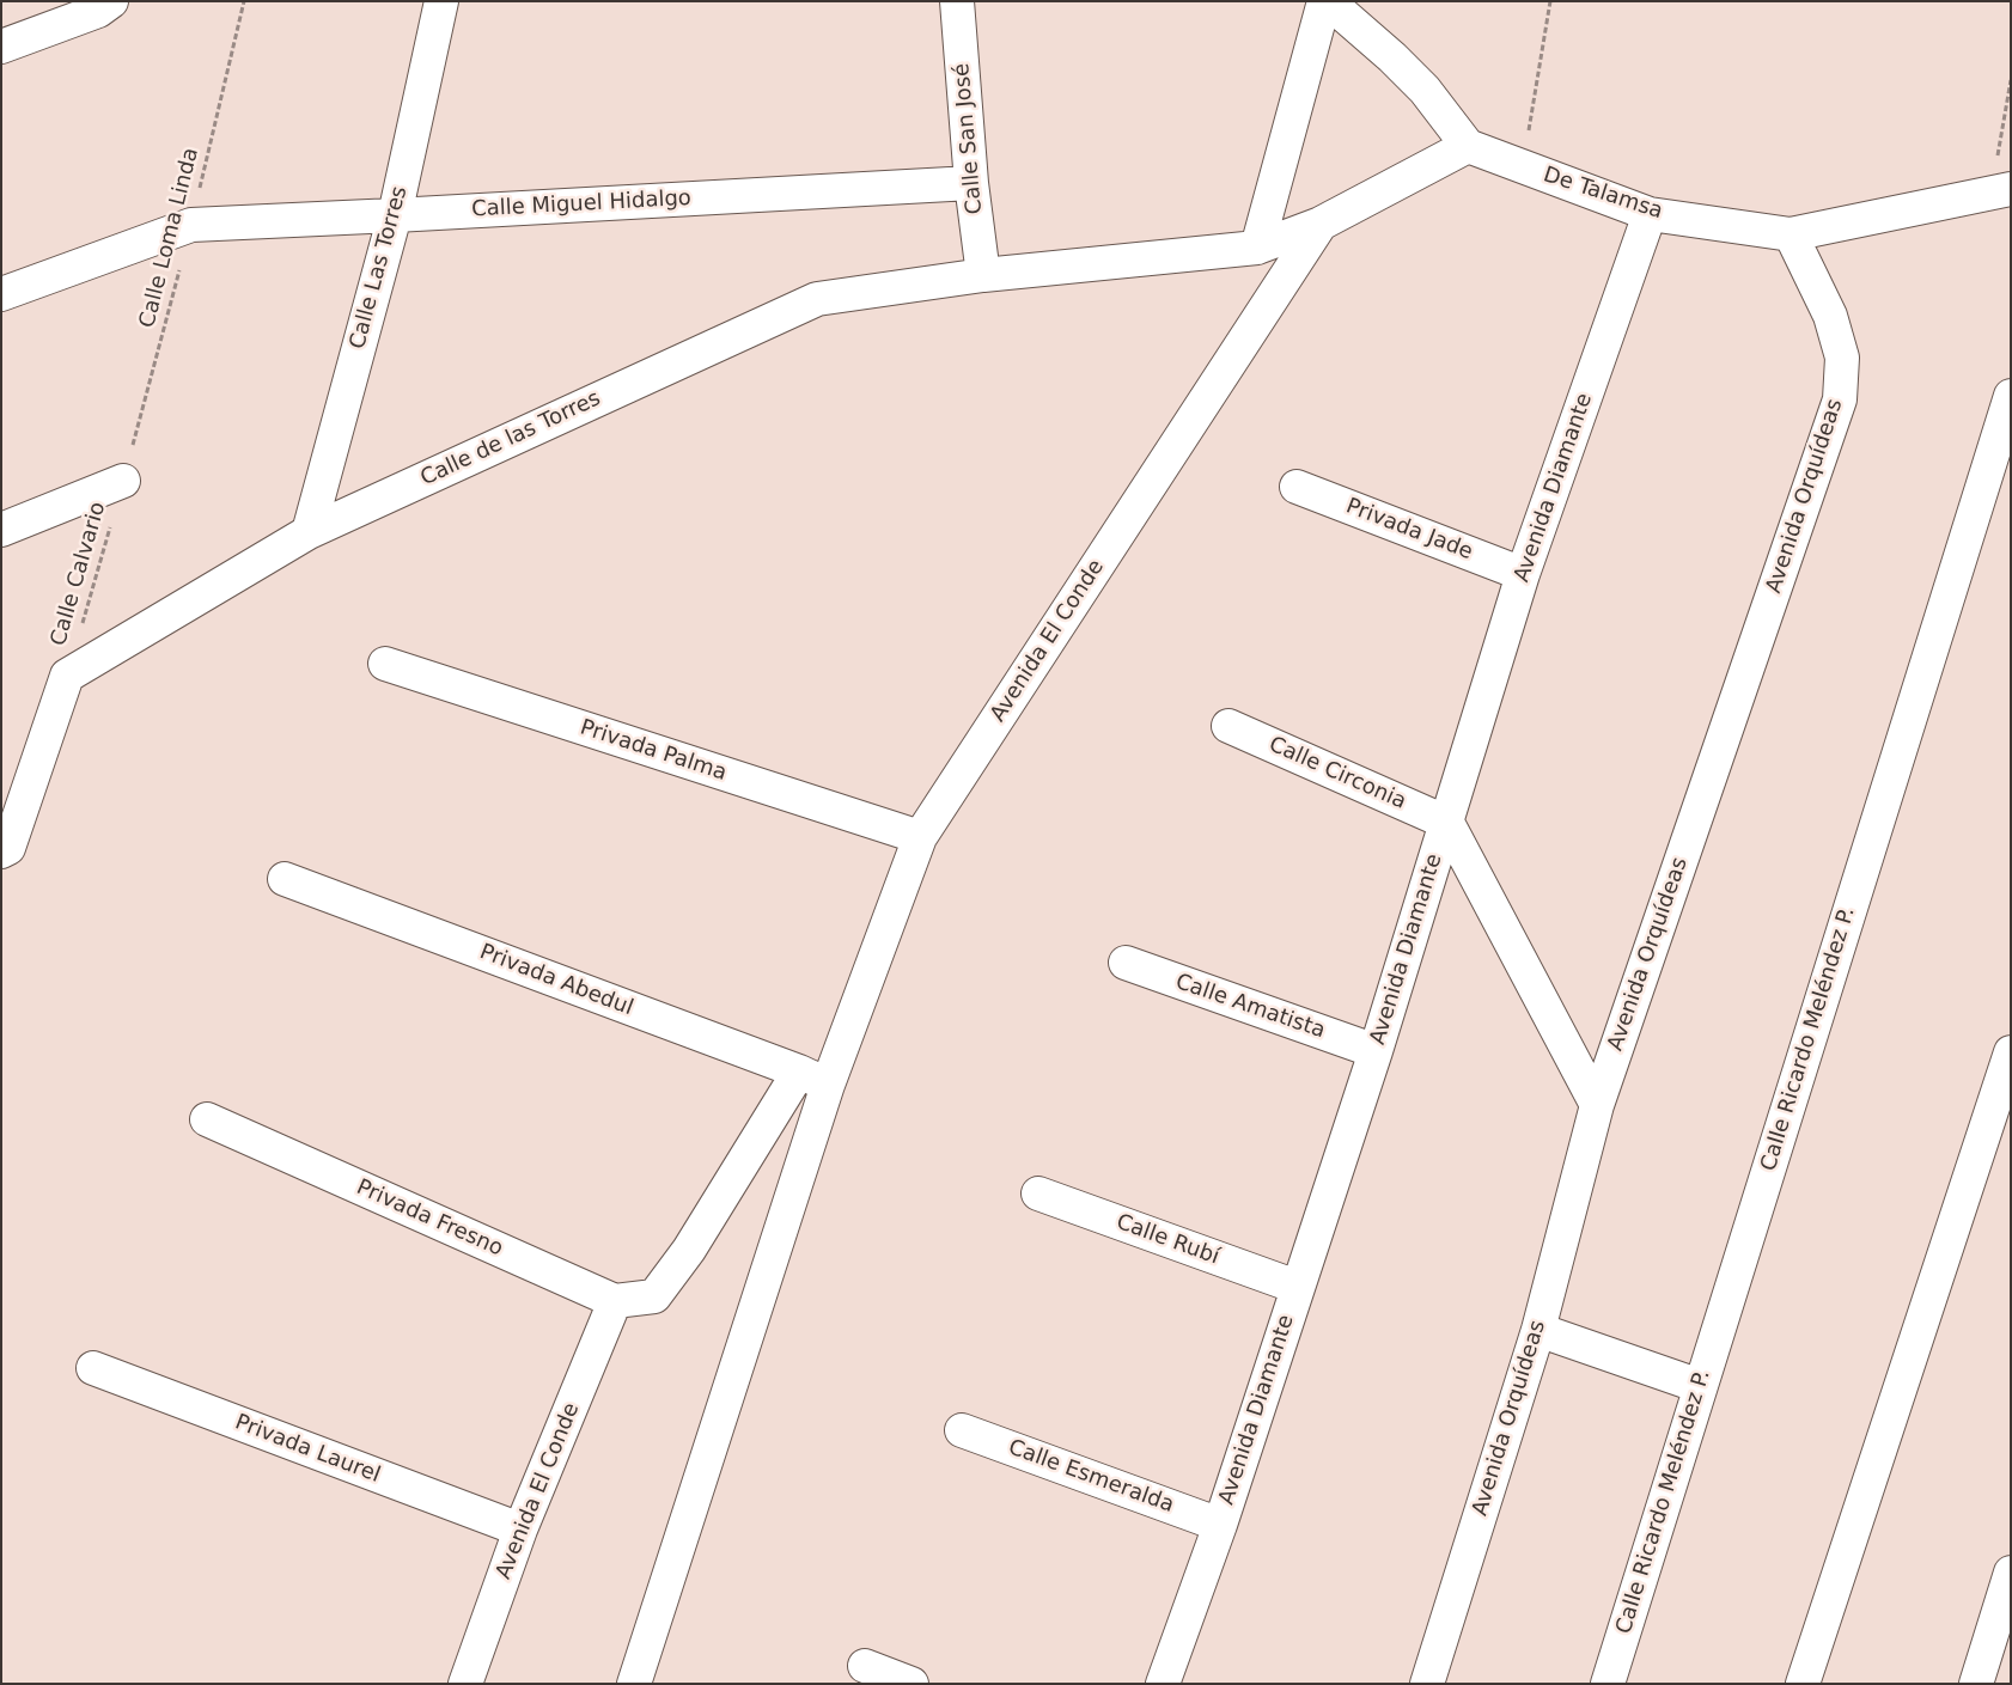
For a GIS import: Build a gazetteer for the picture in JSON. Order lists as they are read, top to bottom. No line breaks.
{"streets":{"street":["Calle San José","De Talamsa","Calle Miguel Hidalgo","Calle Las Torres","Calle de las Torres","Avenida Diamante","Avenida Orquídeas","Privada Jade","Avenida El Conde","Privada Palma","Calle Circonia","Privada Abedul","Calle Amatista","Calle Ricardo Meléndez P.","Privada Fresno","Calle Rubí","Privada Laurel","Calle Esmeralda"],"path":["Calle Loma Linda","Calle Calvario"]},"crossings":[["Calle San José","Calle Miguel Hidalgo"],["Calle San José","Calle de las Torres"],["De Talamsa","Calle de las Torres"],["De Talamsa","Avenida Diamante"],["De Talamsa","Avenida Orquídeas"],["Calle Miguel Hidalgo","Calle Loma Linda"],["Calle Miguel Hidalgo","Calle Las Torres"],["Calle Loma Linda","Calle Calvario"],["Calle Las Torres","Calle de las Torres"],["Calle de las Torres","Calle Calvario"],["Calle de las Torres","Avenida El Conde"],["Avenida Diamante","Privada Jade"],["Avenida Diamante","Calle Circonia"],["Avenida Diamante","Calle Amatista"],["Avenida Diamante","Calle Rubí"],["Avenida Diamante","Calle Esmeralda"],["Avenida El Conde","Privada Palma"],["Avenida El Conde","Privada Abedul"],["Avenida El Conde","Privada Fresno"],["Avenida El Conde","Privada Laurel"]]}
